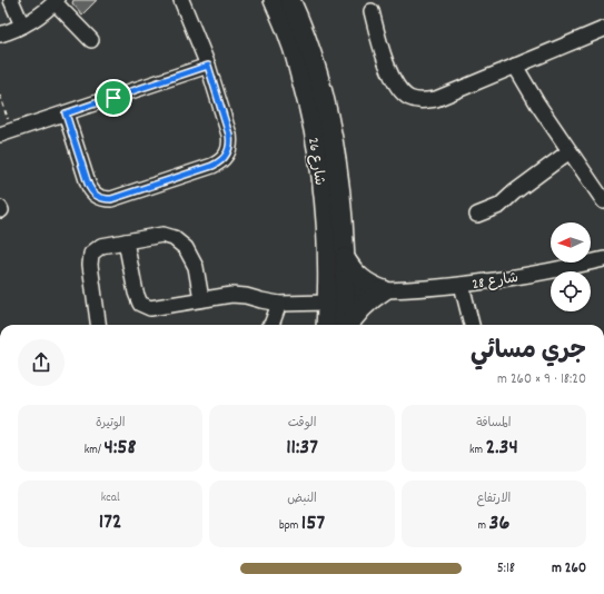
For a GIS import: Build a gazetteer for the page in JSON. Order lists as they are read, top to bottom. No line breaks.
{"streets":{"main road":["شارع 26"],"street":["شارع 28"]},"crossings":[["شارع 26","شارع 28"]],"north":"left","page":{"heading":["جري مسائي","18:20 · 9 × 260 m"],"stats":[["المسافة","2.34 km"],["الوقت","11:37"],["الوتيرة","4:58 /km"],["الارتفاع","36 m"],["النبض","157 bpm"],["kcal","172"]],"list":[{"name":"260 m","note":"5:18"}]}}
